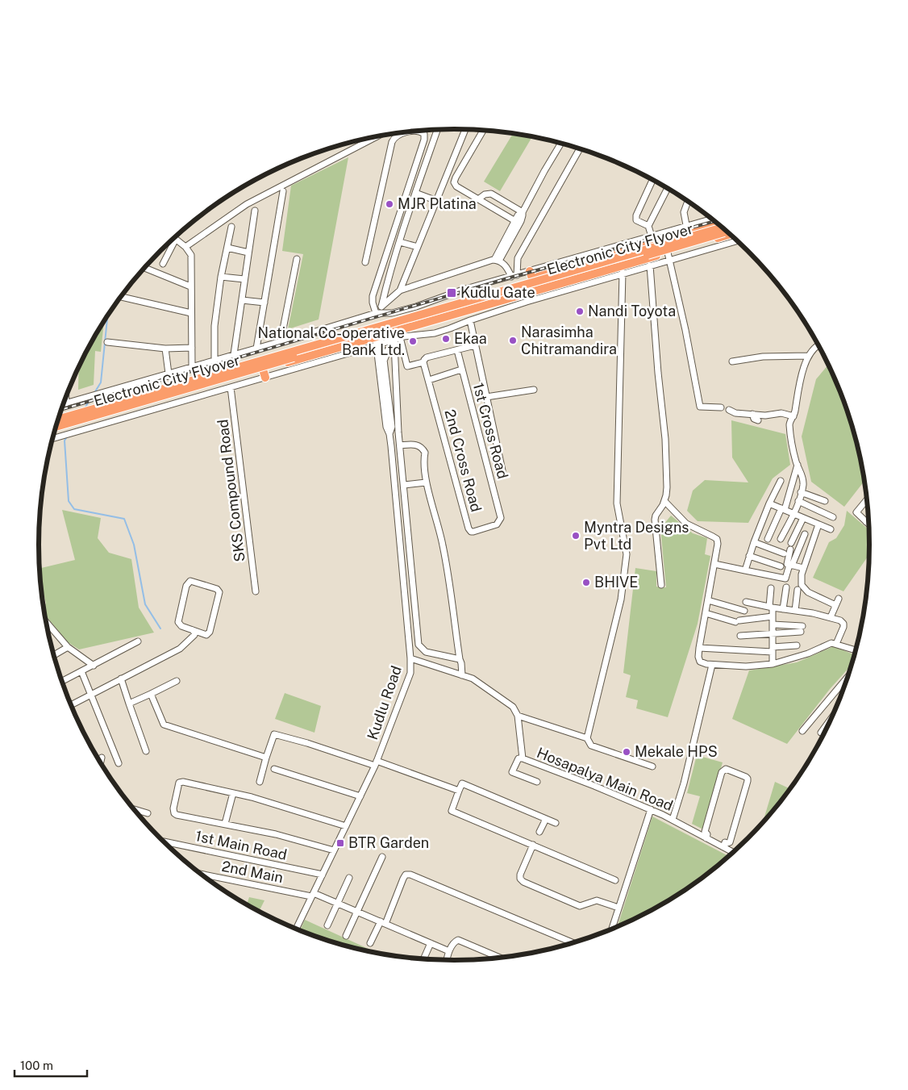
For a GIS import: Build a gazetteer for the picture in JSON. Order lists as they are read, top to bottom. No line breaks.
{"streets":{"highway":["Electronic City Flyover"],"street":["1st Cross Road","2nd Cross Road","SKS Compound Road","Kudlu Road","Hosapalya Main Road","1st Main Road","2nd Main"]},"crossings":[["1st Cross Road","2nd Cross Road"],["Kudlu Road","1st Main Road"],["Kudlu Road","2nd Main"]],"places":{"other":["MJR Platina","Nandi Toyota","Ekaa","Narasimha Chitramandira","National Co-operative Bank Ltd.","Myntra Designs Pvt Ltd","BHIVE","Mekale HPS"],"transit":["Kudlu Gate","BTR Garden"]},"scale_bar":"100 m"}
